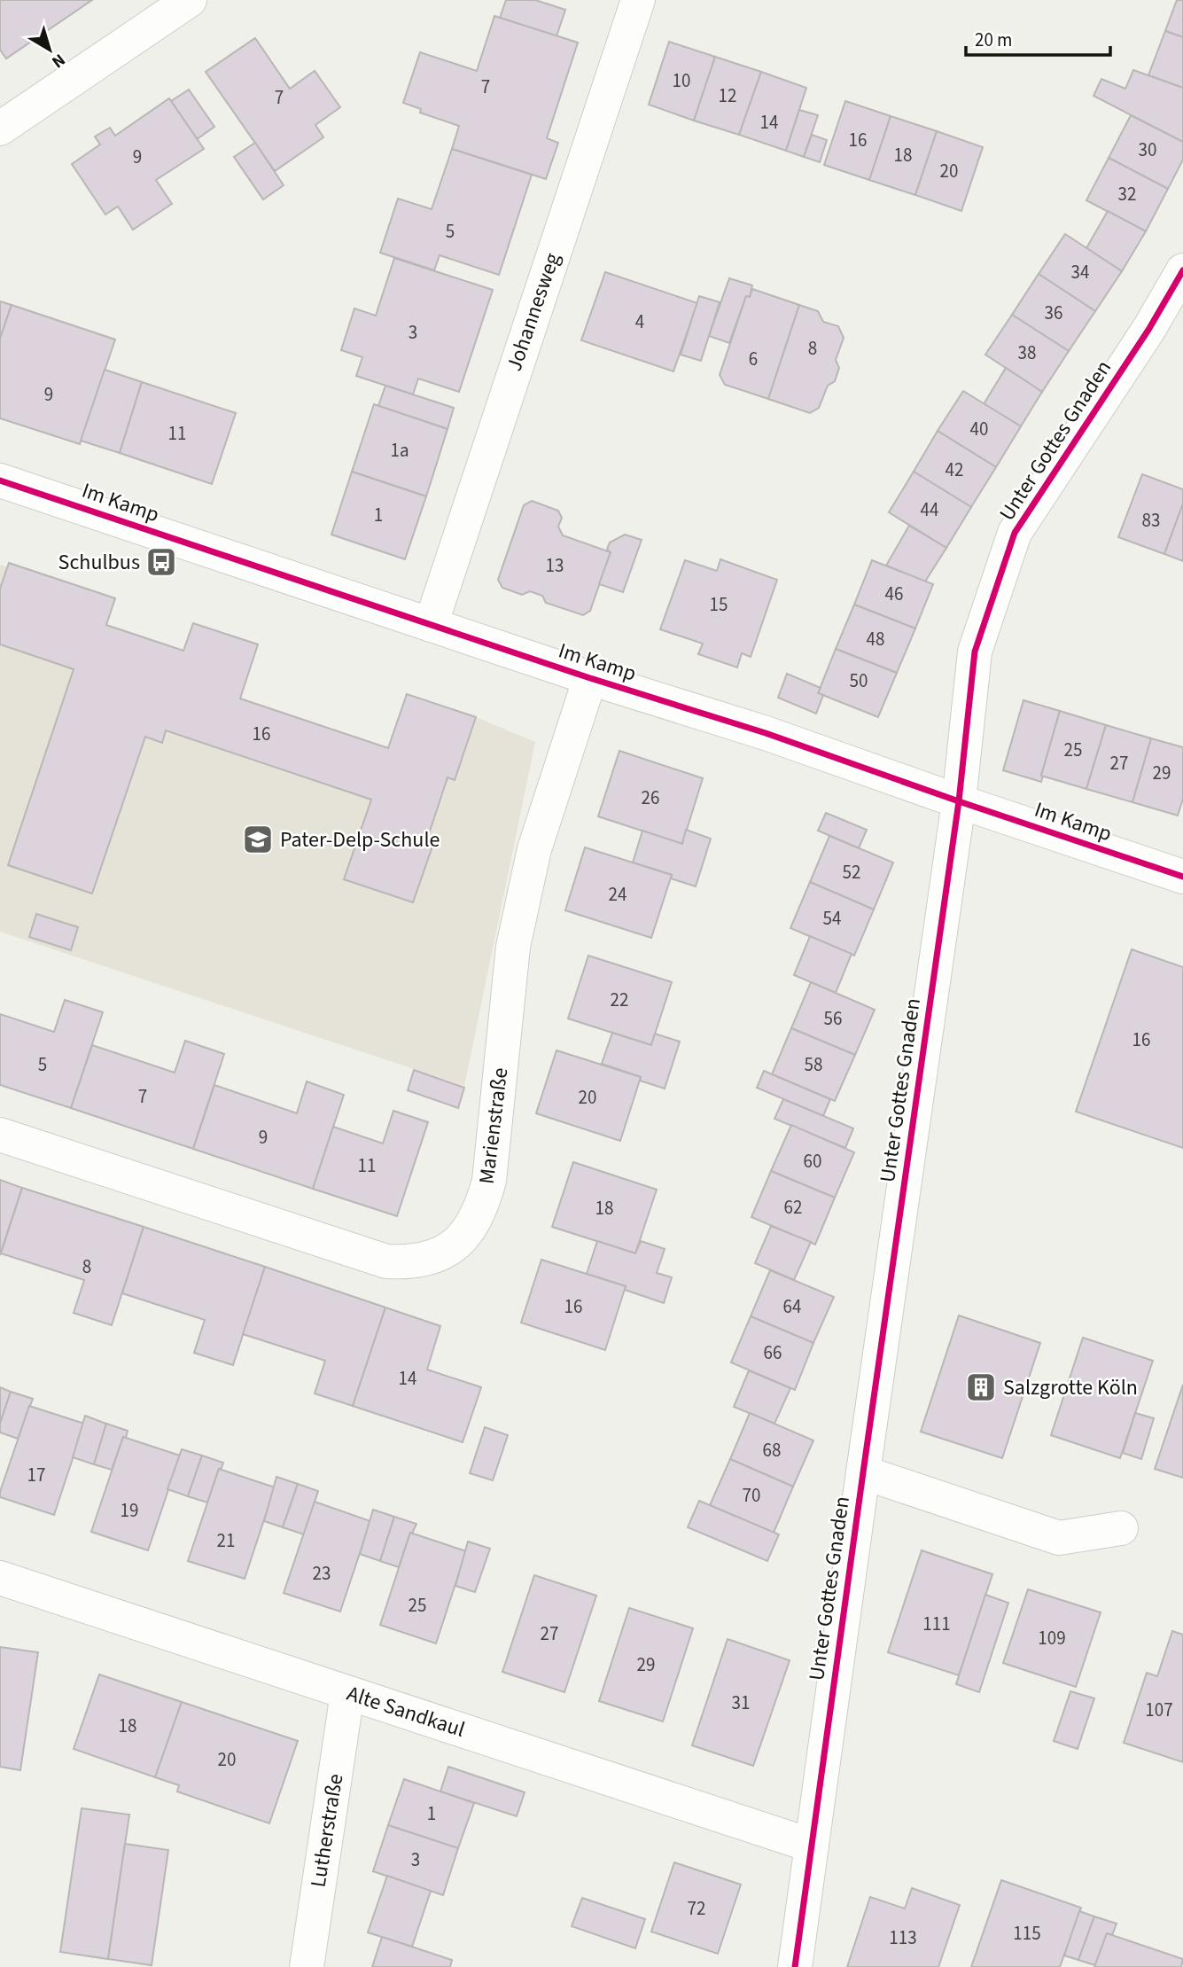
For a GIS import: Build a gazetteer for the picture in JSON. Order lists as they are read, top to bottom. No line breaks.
{"streets":{"street":["Johannesweg","Unter Gottes Gnaden","Im Kamp","Marienstraße","Alte Sandkaul","Lutherstraße"]},"crossings":[["Johannesweg","Im Kamp"],["Unter Gottes Gnaden","Im Kamp"],["Unter Gottes Gnaden","Alte Sandkaul"],["Im Kamp","Marienstraße"],["Alte Sandkaul","Lutherstraße"]],"places":{"bus stop":["Schulbus"],"school or university":["Pater-Delp-Schule"],"building":["Salzgrotte Köln"]},"house_numbers":["10","7","12","7","14","16","30","18","9","20","32","5","34","36","4","3","8","38","6","9","40","11","1a","42","44","1","83","13","46","15","48","50","16","25","27","29","26","52","24","54","22","56","16","5","58","7","20","9","60","11","62","18","8","16","64","66","14","68","17","70","19","21","23","25","111","27","109","29","31","107","18","20","1","3","72","115","113"],"scale_bar":"20 m","north":"bottom right"}
